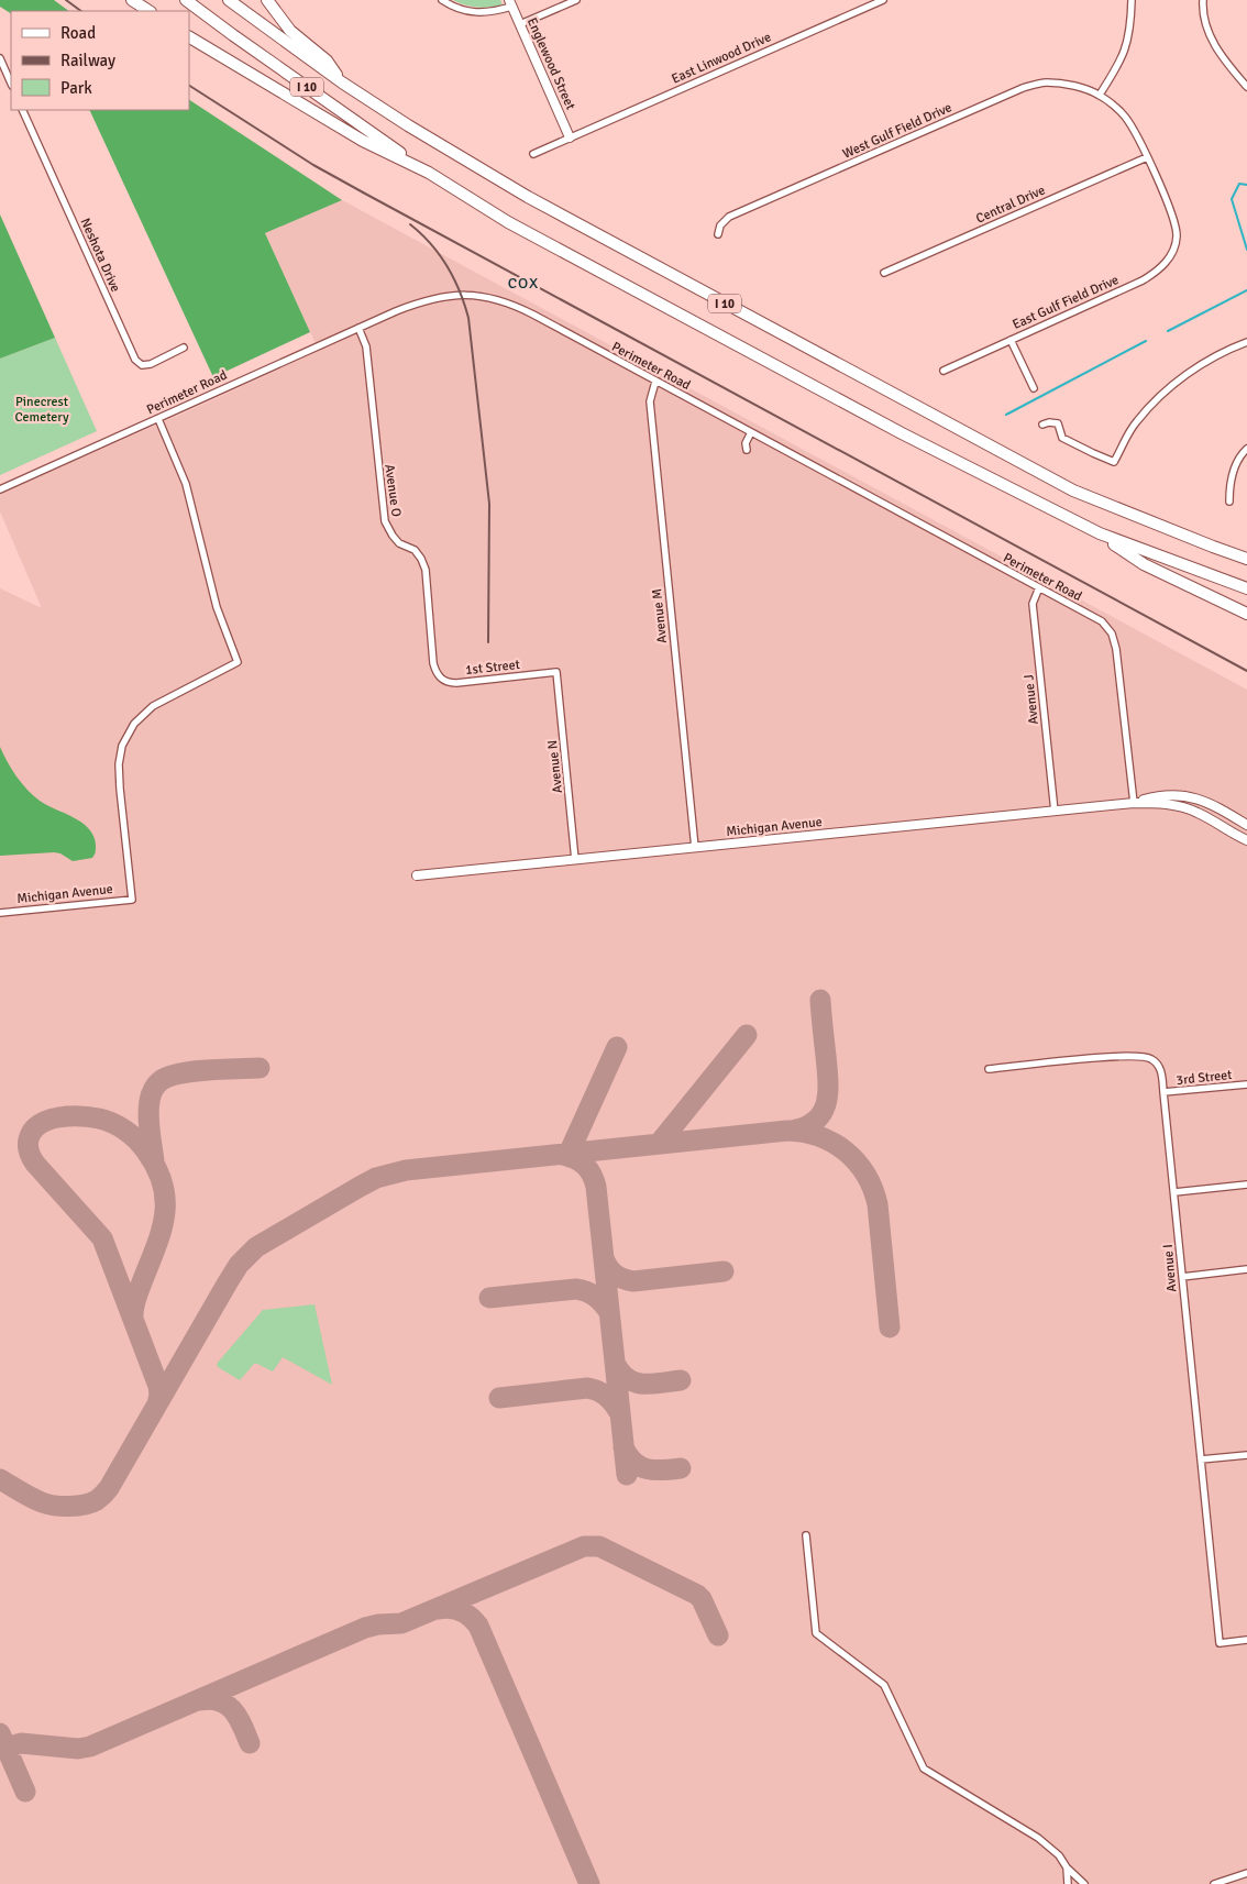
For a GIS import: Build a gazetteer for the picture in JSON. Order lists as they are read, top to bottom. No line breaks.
{"streets":{"highway":["I 10"],"street":["East Linwood Drive","Englewood Street","West Gulf Field Drive","Central Drive","Neshota Drive","East Gulf Field Drive","Perimeter Road","Avenue O","Avenue M","1st Street","Avenue J","Avenue N","Michigan Avenue","3rd Street","Avenue I"]},"crossings":[["East Linwood Drive","Englewood Street"],["Central Drive","East Gulf Field Drive"],["Perimeter Road","Avenue O"],["Perimeter Road","Avenue M"],["Perimeter Road","Avenue J"],["Perimeter Road","Michigan Avenue"],["Avenue O","1st Street"],["Avenue M","Michigan Avenue"],["1st Street","Avenue N"],["Avenue J","Michigan Avenue"],["Avenue N","Michigan Avenue"],["3rd Street","Avenue I"]],"districts":["COX"],"parks":["Pinecrest Cemetery"],"legend":["Road","Railway","Park"]}
